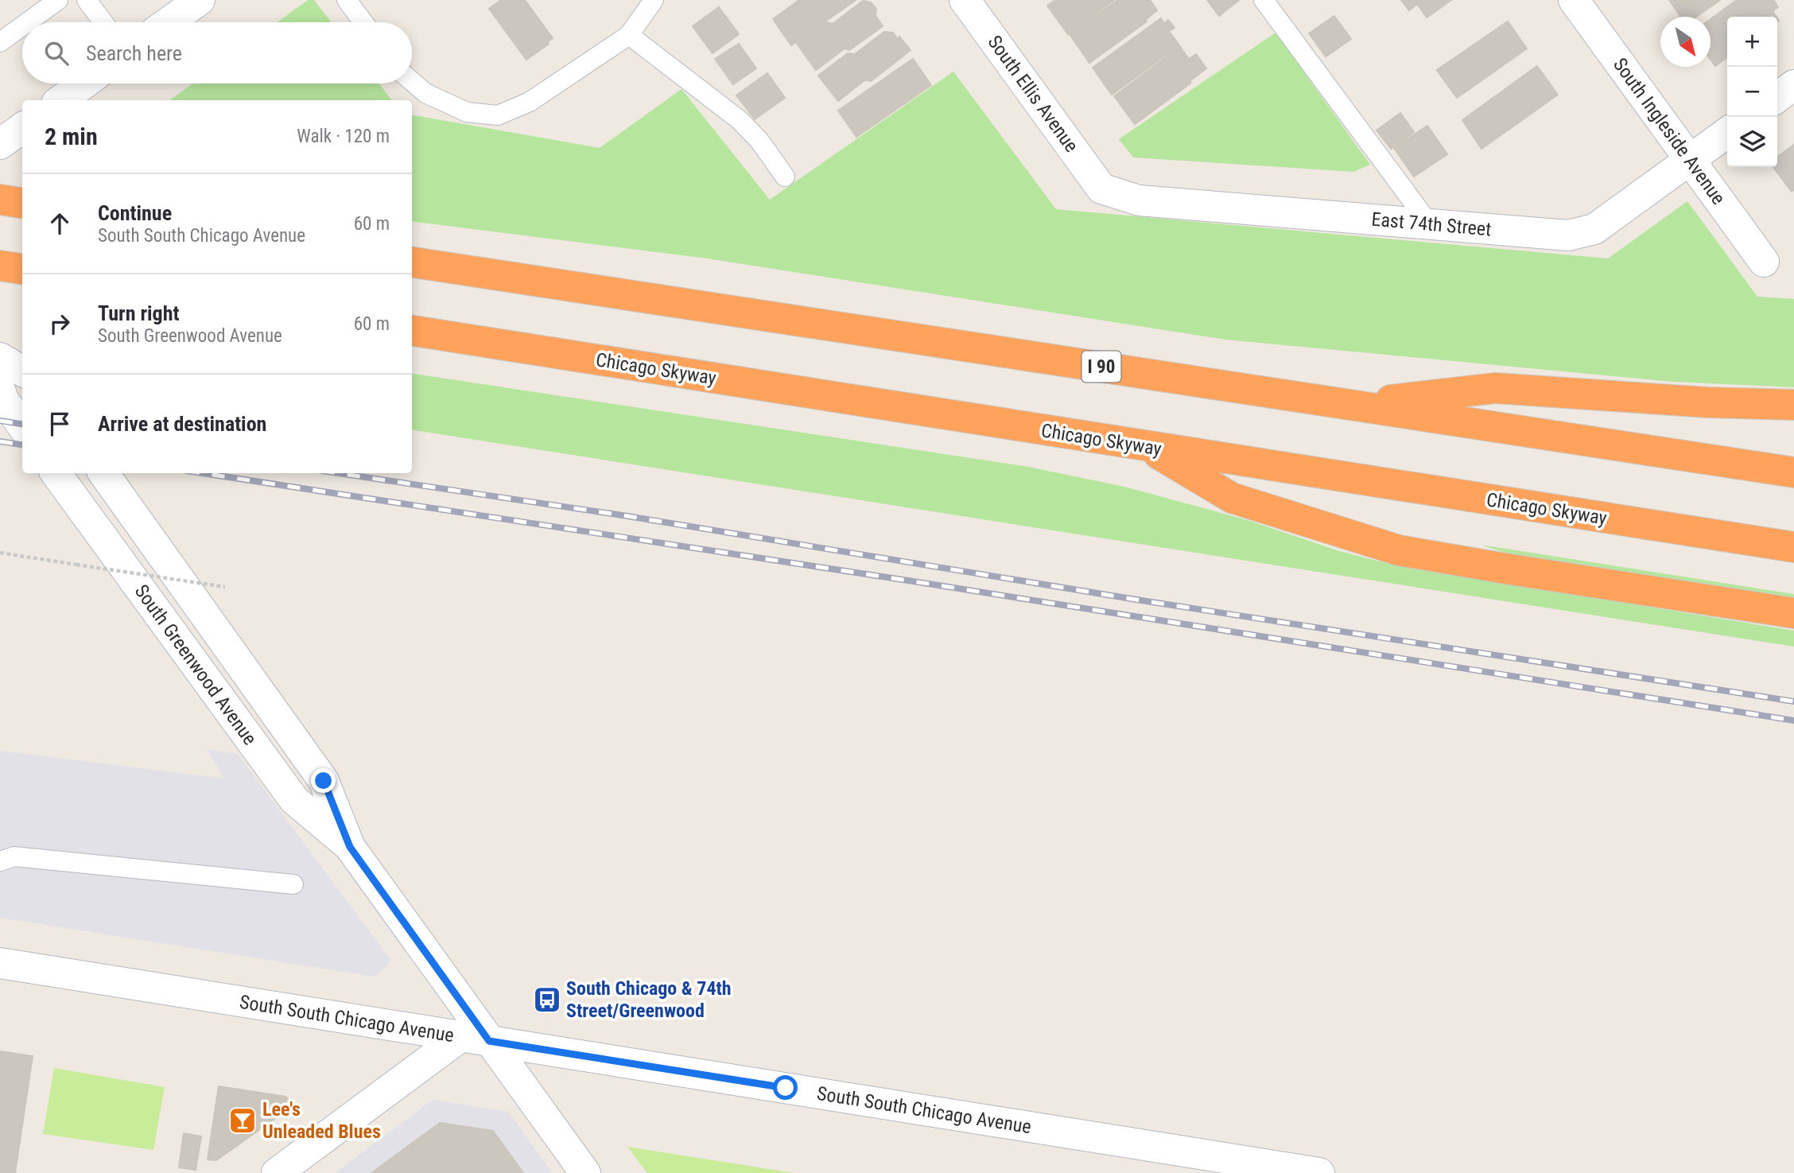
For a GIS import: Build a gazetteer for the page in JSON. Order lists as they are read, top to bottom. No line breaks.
{"streets":{"highway":["I 90","Chicago Skyway"],"street":["South Ellis Avenue","South Ingleside Avenue","East 74th Street","South Greenwood Avenue","South South Chicago Avenue"]},"crossings":[["South Ellis Avenue","East 74th Street"],["South Ingleside Avenue","East 74th Street"],["South Greenwood Avenue","South South Chicago Avenue"]],"places":{"bus stop":["South Chicago & 74th Street/Greenwood"],"bar":["Lee's Unleaded Blues"]},"north":"bottom right","page":{"map_buttons":["+","−"],"search":"Search here","heading":["2 min","Walk · 120 m"],"list":[["Continue","South South Chicago Avenue","60 m"],["Turn right","South Greenwood Avenue","60 m"],"Arrive at destination"]}}
